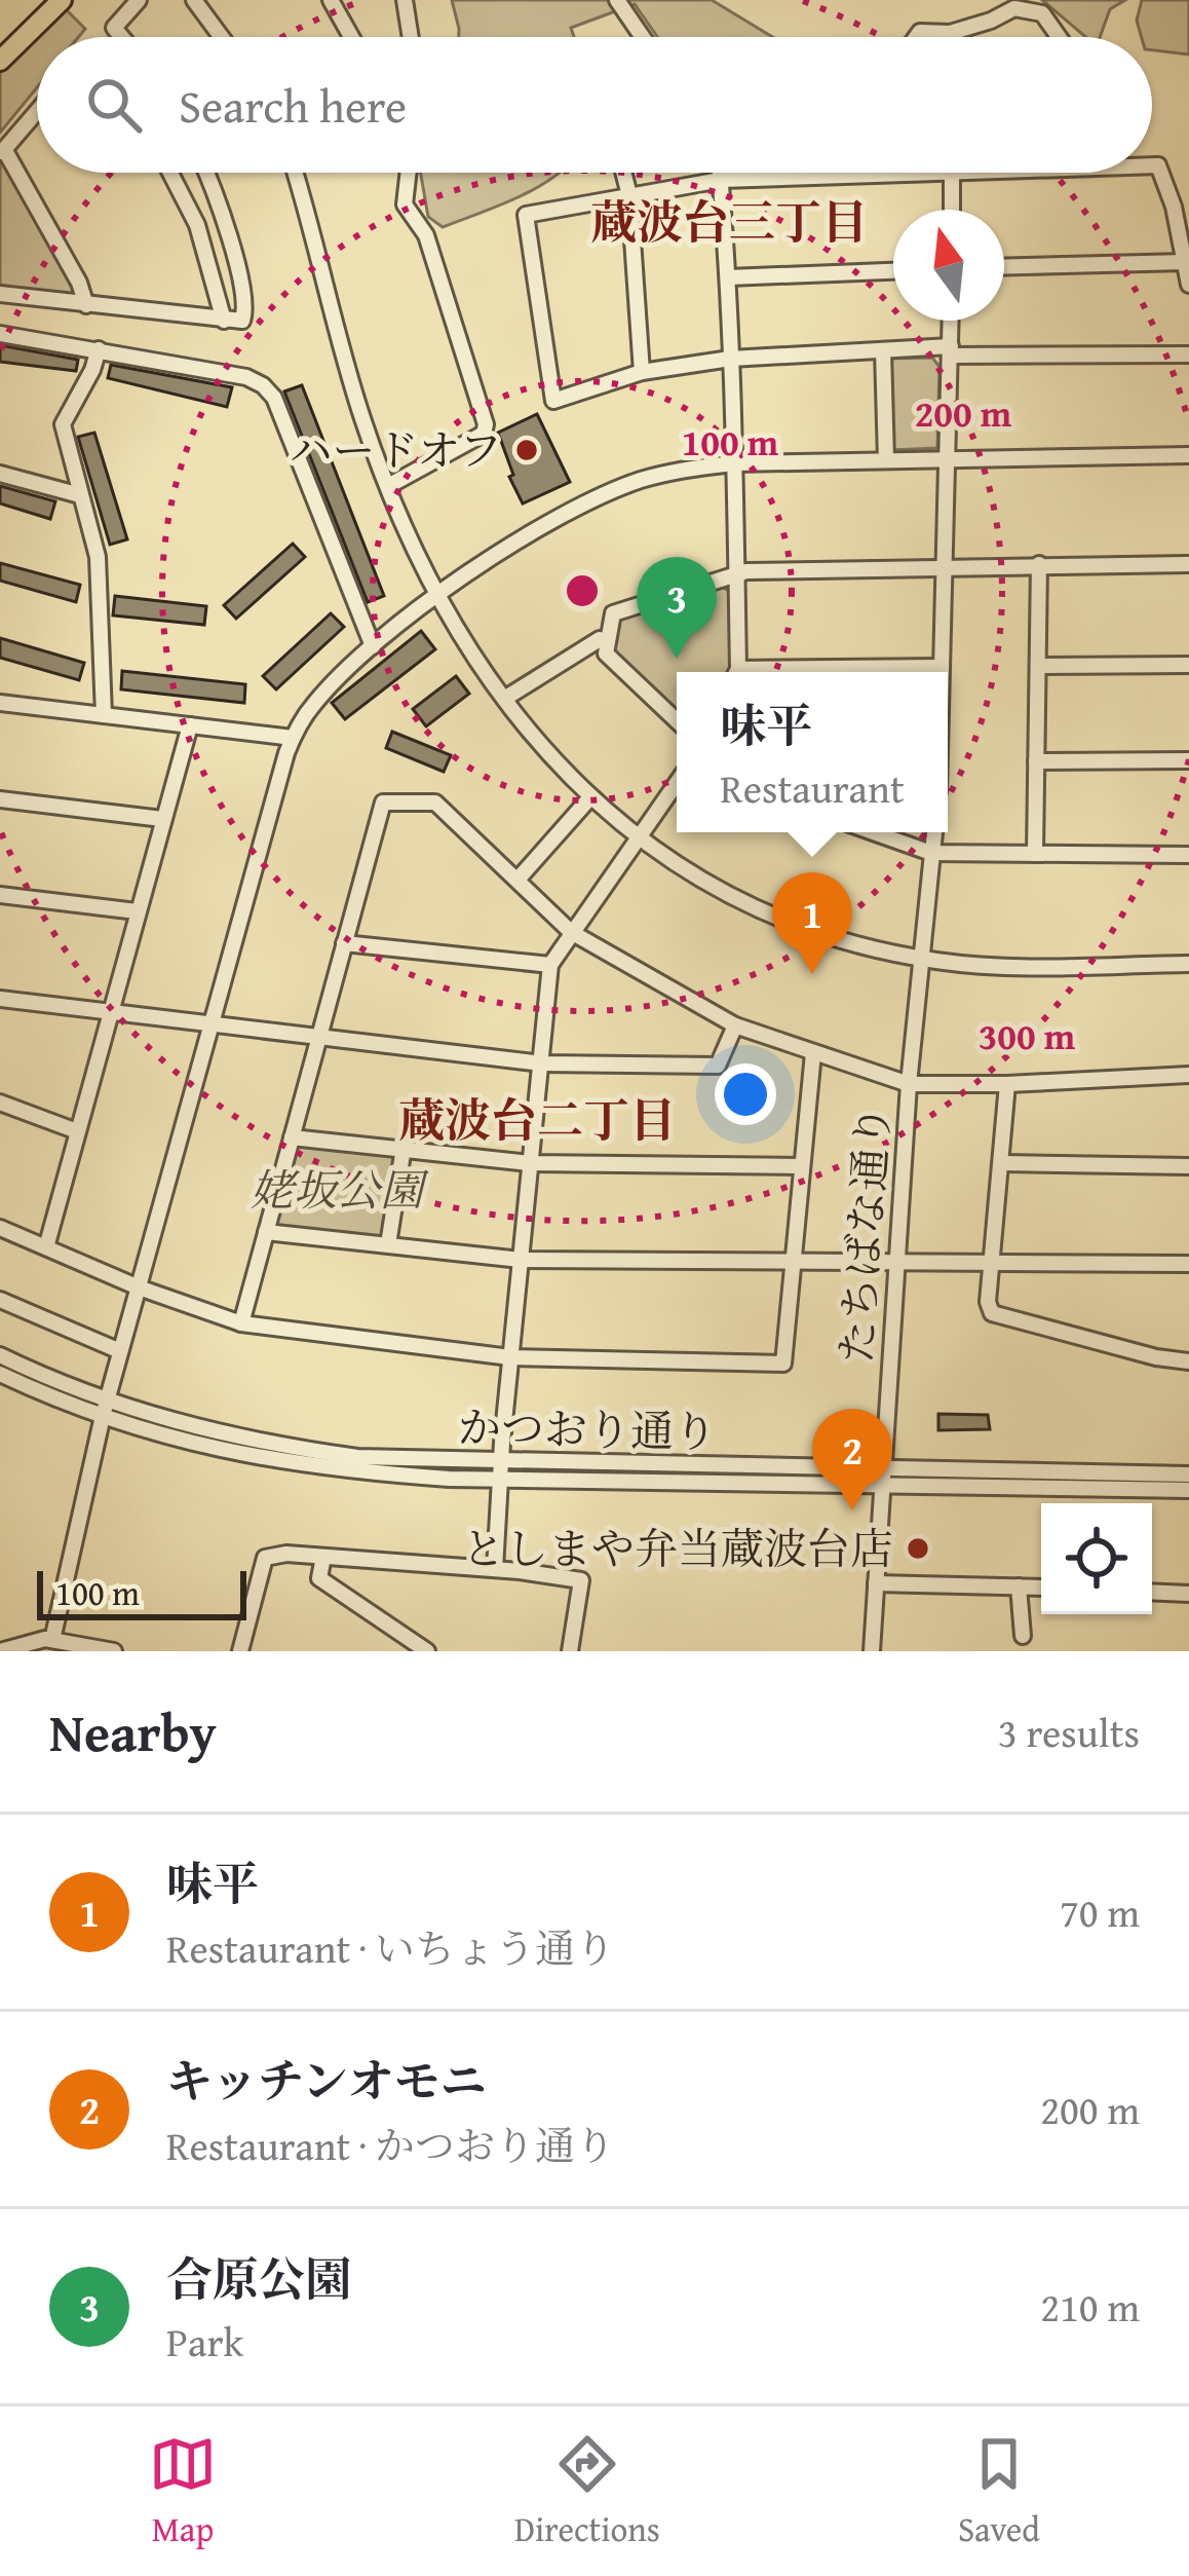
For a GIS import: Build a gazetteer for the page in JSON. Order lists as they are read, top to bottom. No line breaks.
{"streets":{"street":["たちばな通り","かつおり通り"]},"crossings":[["たちばな通り","かつおり通り"]],"districts":["蔵波台三丁目","蔵波台二丁目"],"parks":["姥坂公園"],"places":["ハードオフ","としまや弁当蔵波台店"],"scale_bar":"100 m","north":"top","page":{"search":"Search here","pins":["3","1","2"],"popup":["味平","Restaurant"],"scale":"100 m","heading":["Nearby","3 results"],"list":[{"mark":"1","name":"味平","note":"Restaurant · いちょう通り","value":"70 m"},{"mark":"2","name":"キッチンオモニ","note":"Restaurant · かつおり通り","value":"200 m"},{"mark":"3","name":"合原公園","note":"Park","value":"210 m"}],"nav":["Map","Directions","Saved"]},"rings":["200 m","100 m","300 m"]}
